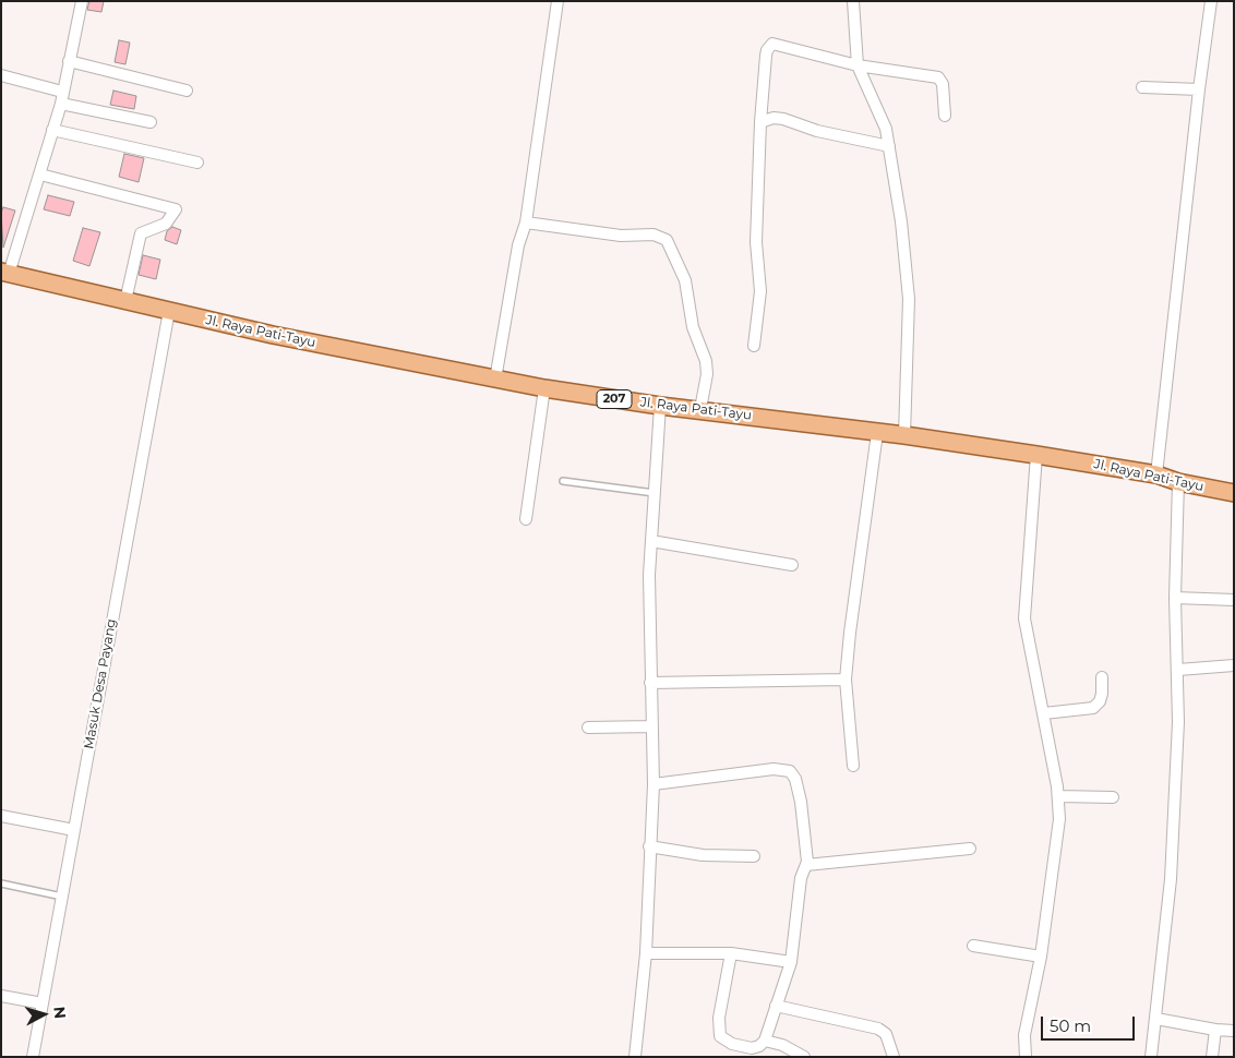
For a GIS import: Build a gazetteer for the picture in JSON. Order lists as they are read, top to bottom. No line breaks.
{"streets":{"main road":["Jl. Raya Pati-Tayu","207"],"street":["Masuk Desa Payang"]},"crossings":[["Jl. Raya Pati-Tayu","Masuk Desa Payang"]],"scale_bar":"50 m","north":"right"}
